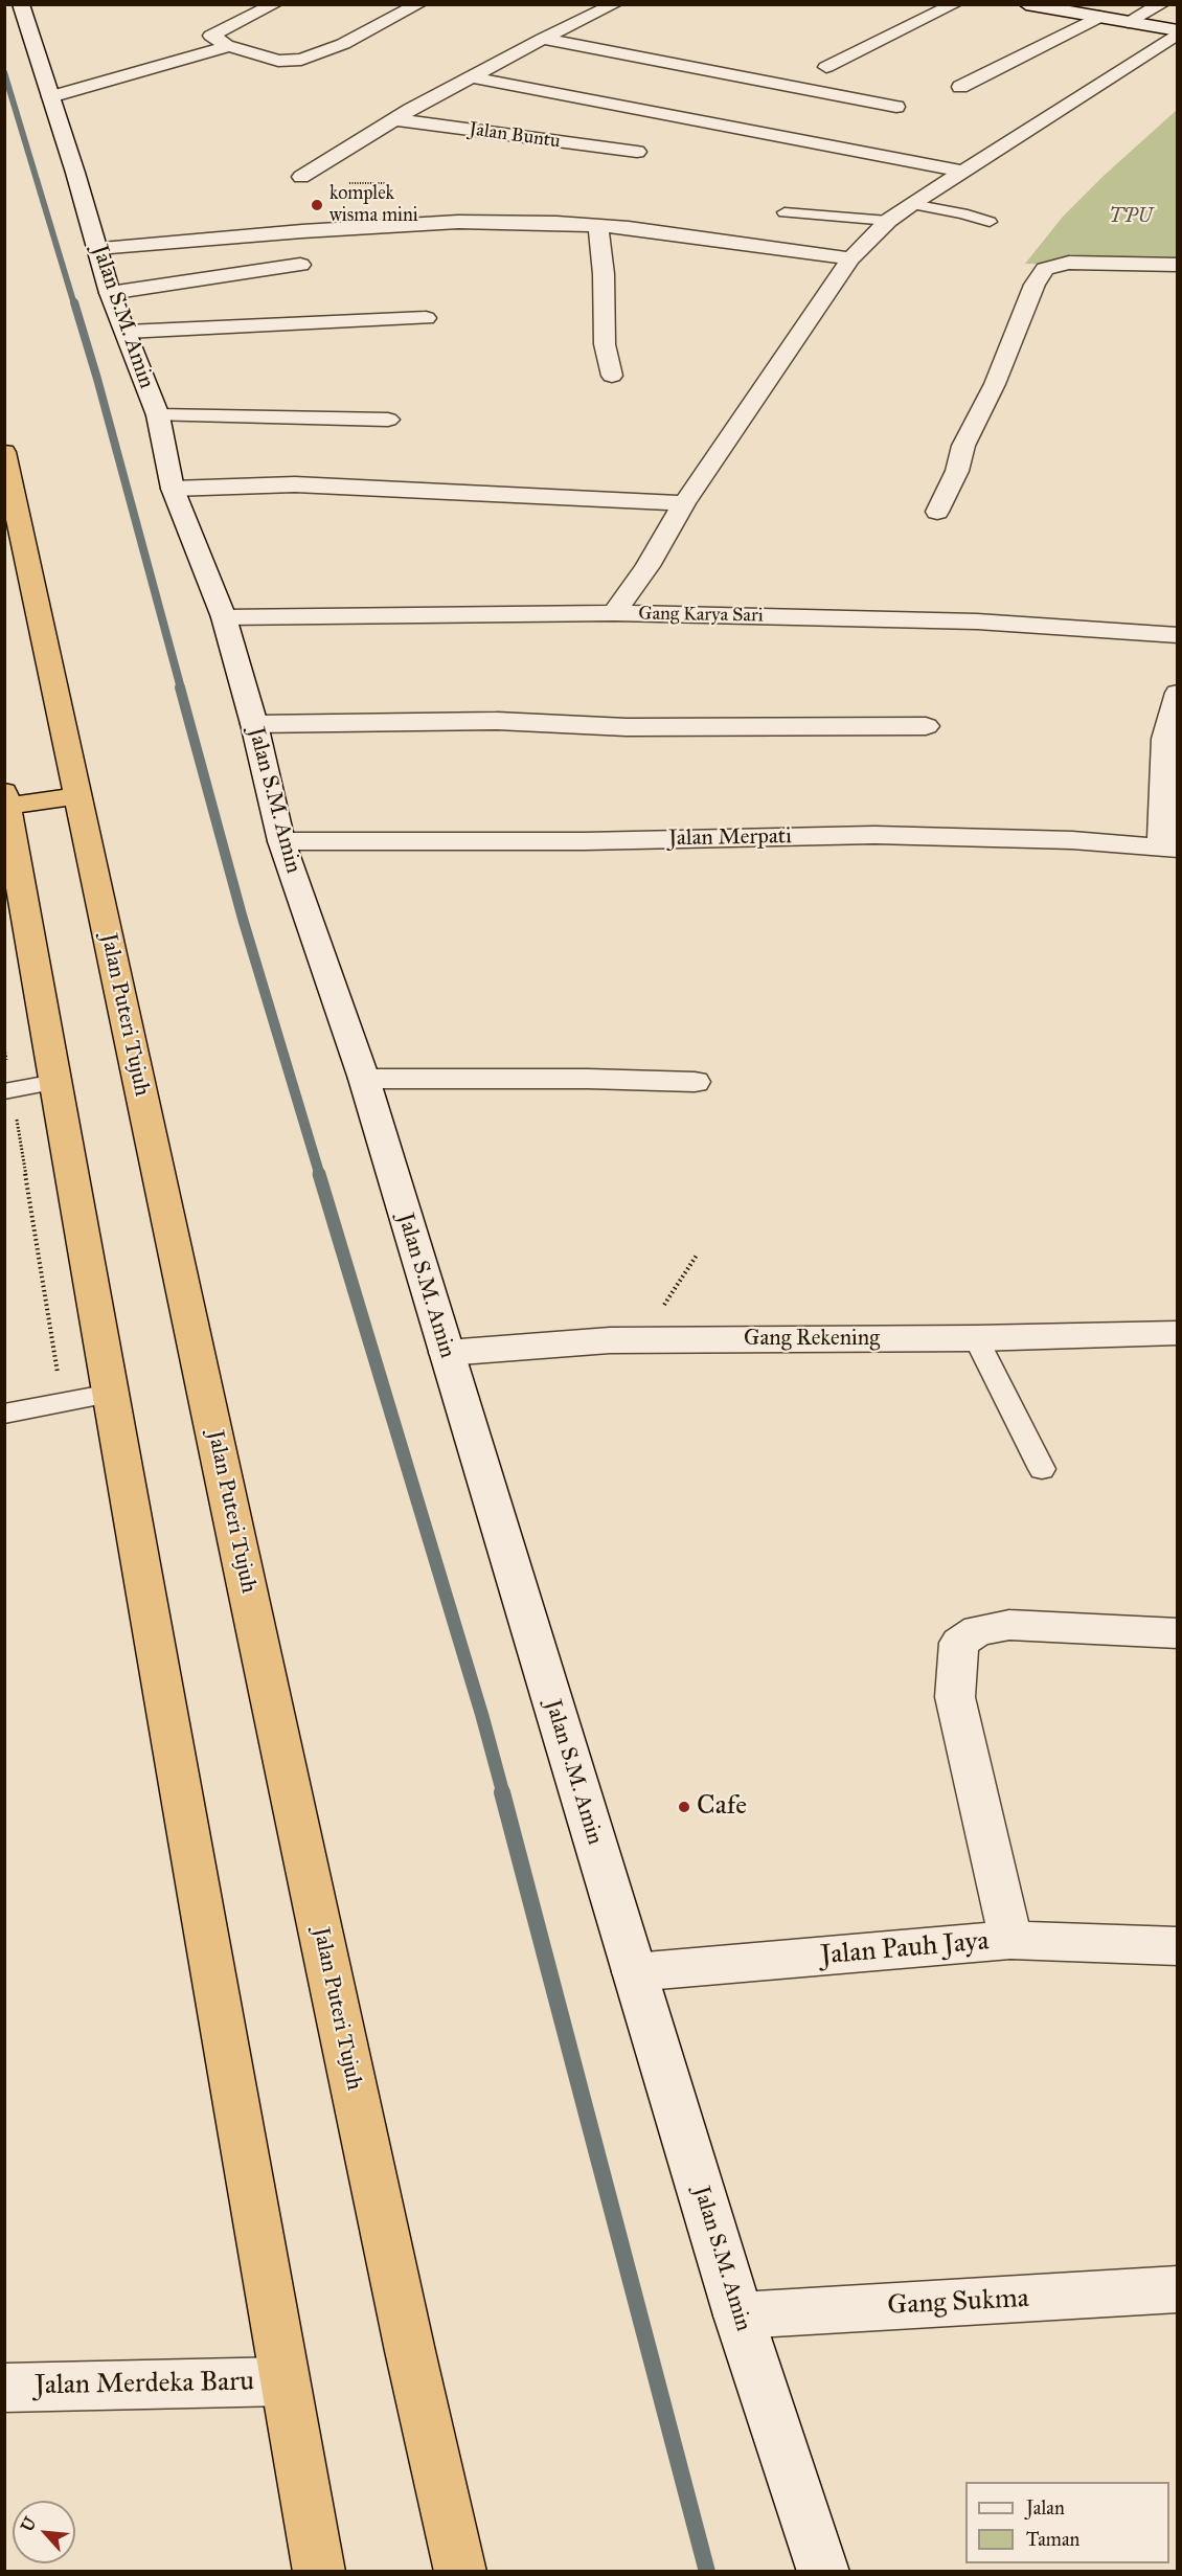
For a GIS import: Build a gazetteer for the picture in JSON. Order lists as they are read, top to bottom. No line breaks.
{"streets":{"highway":["Jalan Puteri Tujuh"],"street":["Jalan Buntu","Jalan S.M. Amin","Gang Karya Sari","Jalan Merpati","Gang Rekening","Jalan Pauh Jaya","Gang Sukma","Jalan Merdeka Baru"]},"crossings":[["Jalan S.M. Amin","Gang Karya Sari"],["Jalan S.M. Amin","Jalan Merpati"],["Jalan S.M. Amin","Gang Rekening"],["Jalan S.M. Amin","Jalan Pauh Jaya"],["Jalan S.M. Amin","Gang Sukma"]],"parks":["TPU"],"places":["komplek wisma mini","Cafe"],"legend":["Jalan","Taman"],"north":"top left"}
